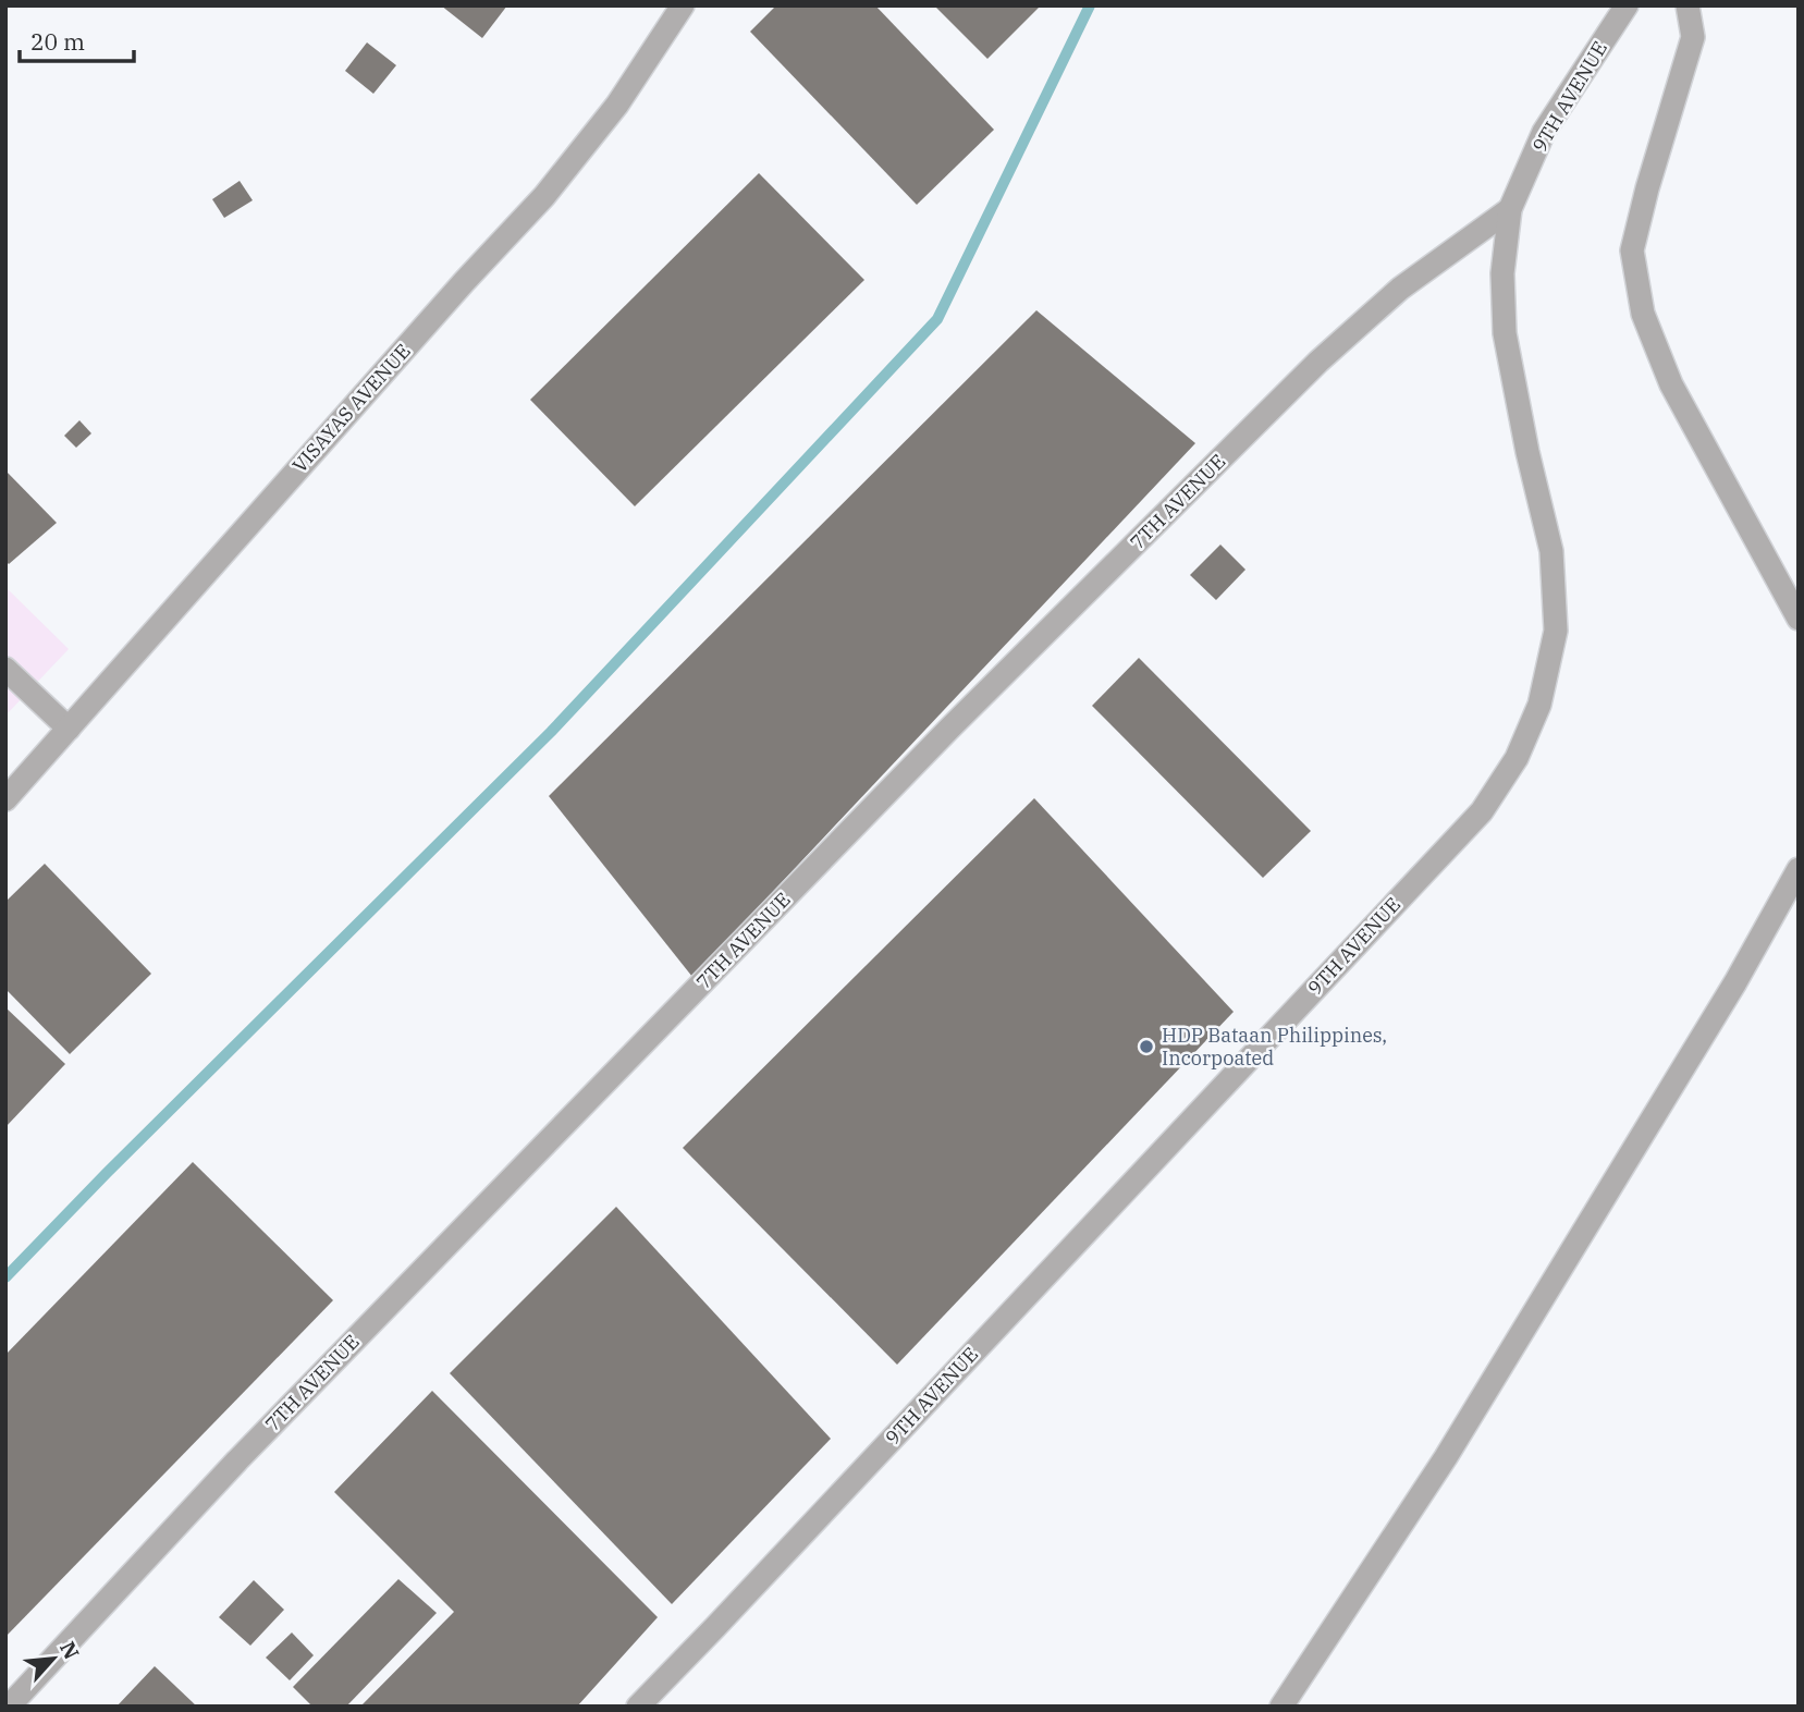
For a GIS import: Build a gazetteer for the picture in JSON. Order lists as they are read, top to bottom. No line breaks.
{"streets":{"street":["9TH AVENUE","VISAYAS AVENUE","7TH AVENUE"]},"crossings":[["9TH AVENUE","7TH AVENUE"]],"places":["HDP Bataan Philippines, Incorpoated"],"scale_bar":"20 m","north":"top right"}
